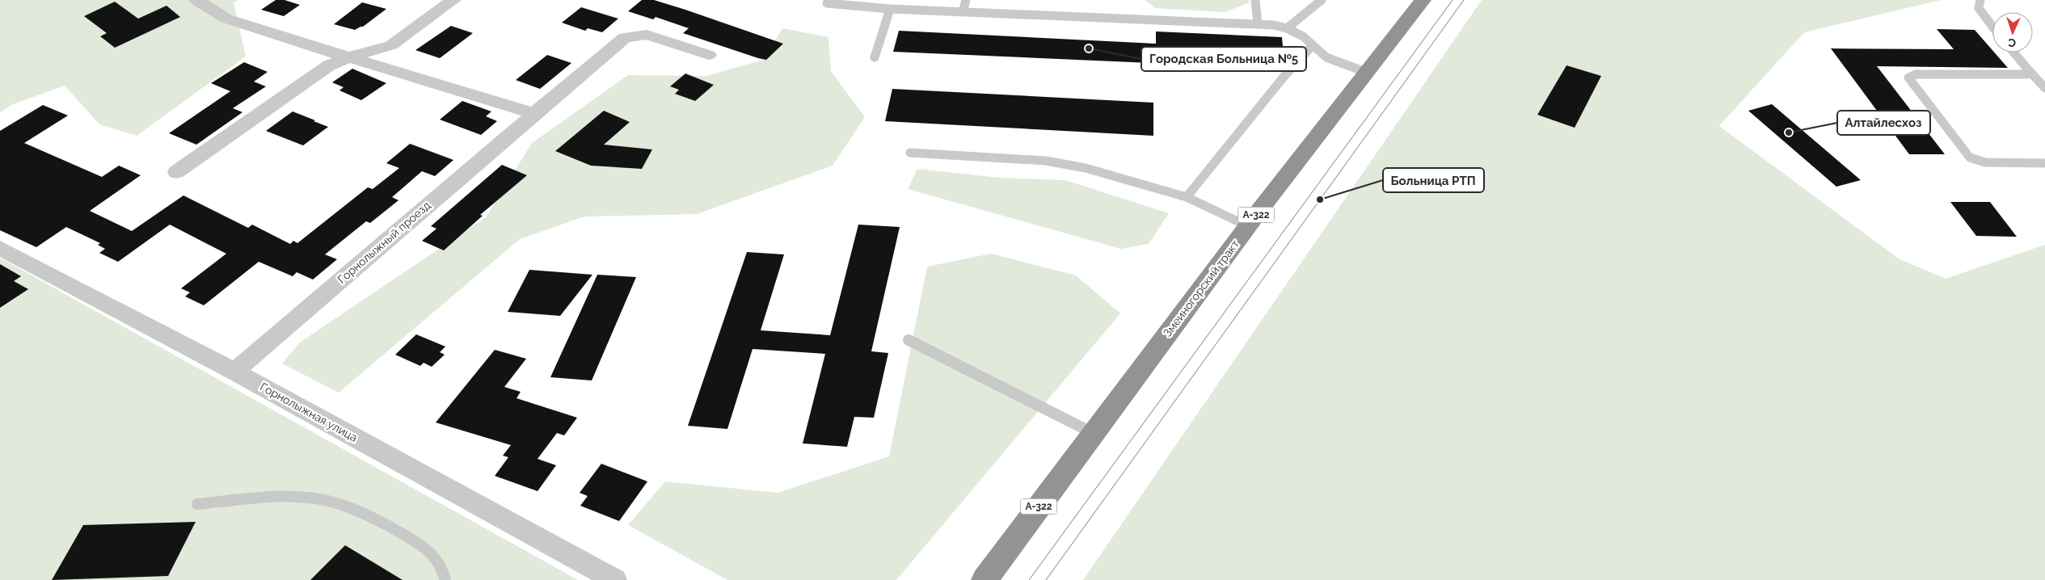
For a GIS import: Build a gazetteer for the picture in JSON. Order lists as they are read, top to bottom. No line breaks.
{"streets":{"highway":["А-322","Змеиногорский тракт"],"street":["Горнолыжный проезд","Горнолыжная улица"]},"crossings":[["Горнолыжный проезд","Горнолыжная улица"]],"places":["Городская Больница №5","Алтайлесхоз","Больница РТП"],"north":"bottom"}
